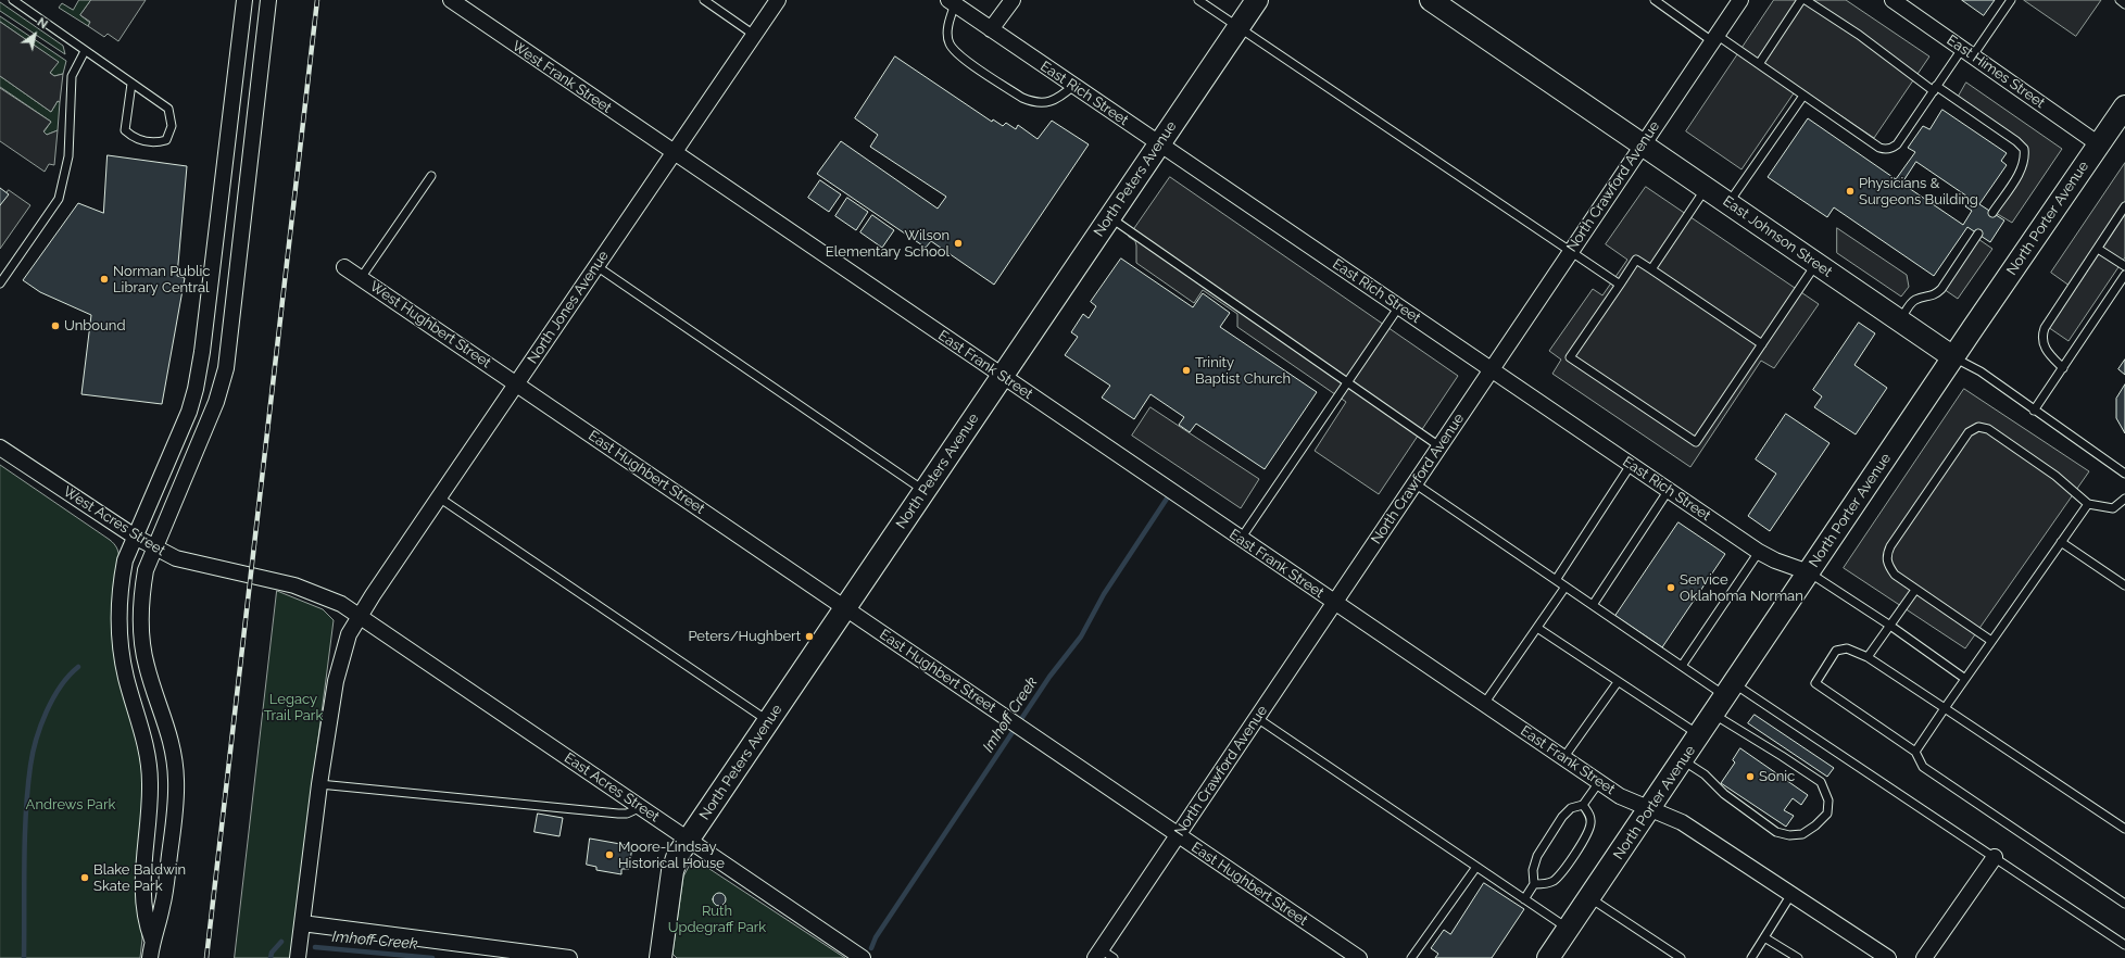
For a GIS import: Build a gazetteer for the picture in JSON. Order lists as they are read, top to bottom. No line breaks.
{"streets":{"street":["East Himes Street","West Frank Street","East Rich Street","North Peters Avenue","North Crawford Avenue","North Porter Avenue","East Johnson Street","North Jones Avenue","West Hughbert Street","East Frank Street","East Hughbert Street","West Acres Street","East Acres Street"]},"crossings":[["East Himes Street","North Porter Avenue"],["West Frank Street","North Jones Avenue"],["West Frank Street","East Frank Street"],["East Rich Street","North Peters Avenue"],["East Rich Street","North Crawford Avenue"],["East Rich Street","North Porter Avenue"],["North Peters Avenue","East Frank Street"],["North Peters Avenue","East Hughbert Street"],["North Peters Avenue","East Acres Street"],["North Crawford Avenue","East Johnson Street"],["North Crawford Avenue","East Frank Street"],["North Crawford Avenue","East Hughbert Street"],["North Porter Avenue","East Johnson Street"],["North Porter Avenue","East Frank Street"],["North Jones Avenue","West Hughbert Street"],["North Jones Avenue","East Frank Street"],["North Jones Avenue","East Hughbert Street"],["North Jones Avenue","West Acres Street"],["North Jones Avenue","East Acres Street"],["West Hughbert Street","East Hughbert Street"],["West Acres Street","East Acres Street"]],"water":["Imhoff Creek"],"parks":["Legacy Trail Park","Andrews Park","Ruth Updegraff Park"],"places":["Physicians & Surgeons Building","Wilson Elementary School","Norman Public Library Central","Unbound","Trinity Baptist Church","Service Oklahoma Norman","Peters/Hughbert","Sonic","Moore-Lindsay Historical House","Blake Baldwin Skate Park"],"north":"top right"}
